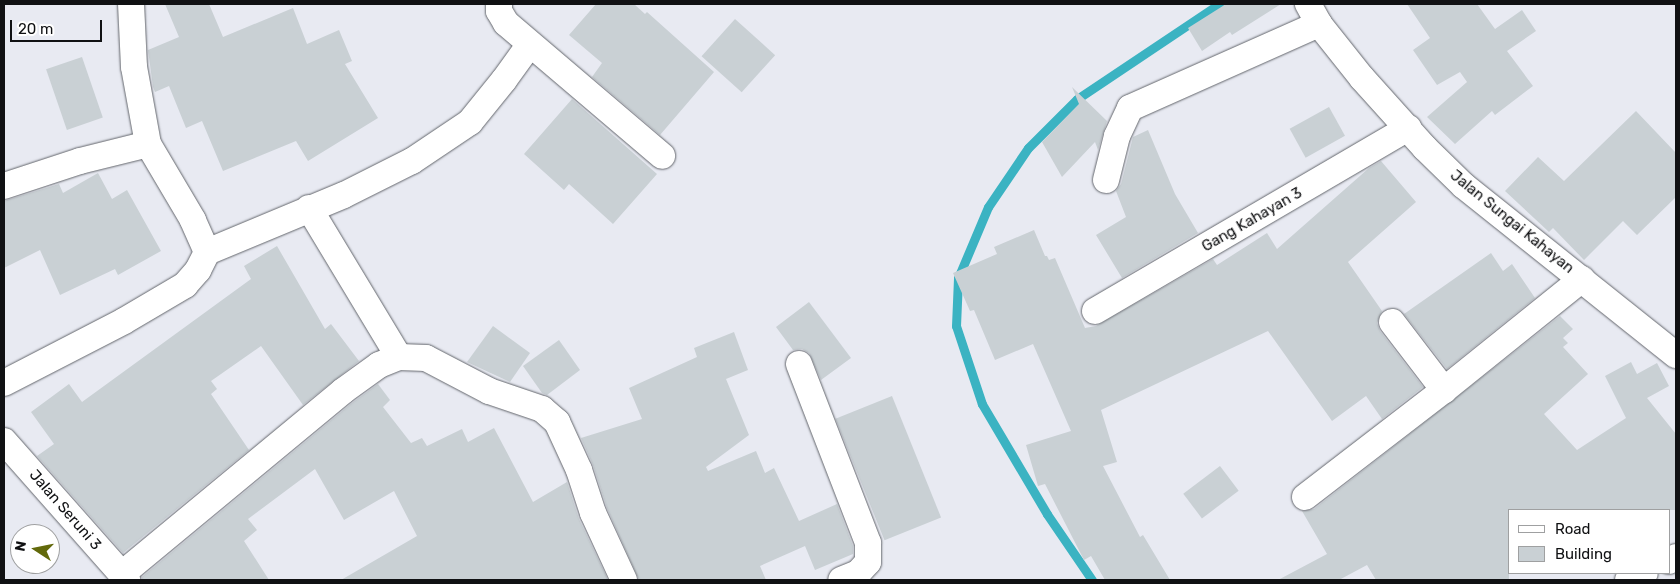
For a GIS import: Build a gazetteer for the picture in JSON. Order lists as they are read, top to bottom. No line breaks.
{"streets":{"street":["Gang Kahayan 3","Jalan Sungai Kahayan","Jalan Seruni 3"]},"crossings":[["Gang Kahayan 3","Jalan Sungai Kahayan"]],"legend":["Road","Building"],"scale_bar":"20 m","north":"left"}
